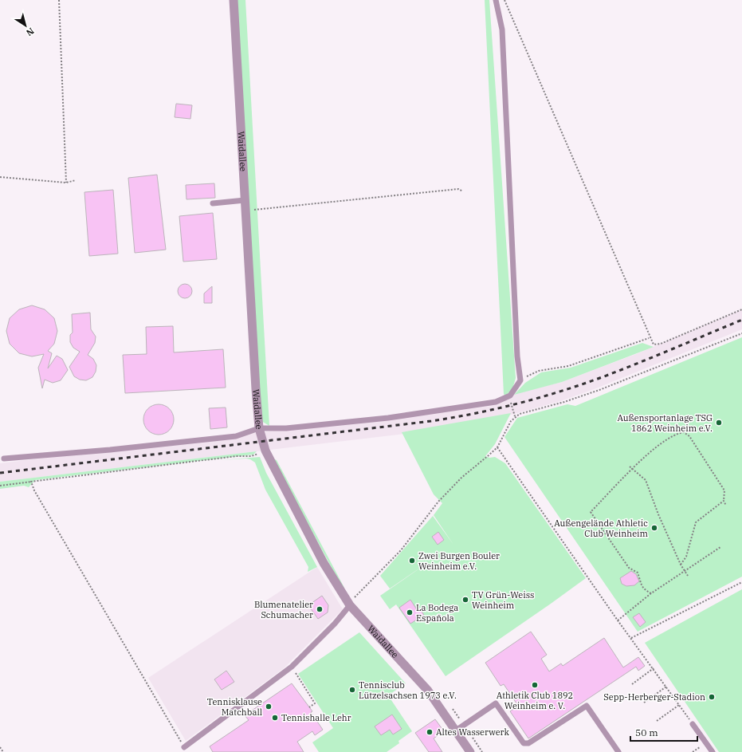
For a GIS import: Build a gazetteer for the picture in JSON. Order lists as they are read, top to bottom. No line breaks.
{"streets":{"street":["Waidallee"]},"places":["Außensportanlage TSG 1862 Weinheim e.V.","Außengelände Athletic Club Weinheim","Zwei Burgen Bouler Weinheim e.V.","TV Grün-Weiss Weinheim","Blumenatelier Schumacher","La Bodega Española","Athletik Club 1892 Weinheim e. V.","Tennisclub Lützelsachsen 1973 e.V.","Sepp-Herberger-Stadion","Tennisklause Matchball","Tennishalle Lehr","Altes Wasserwerk"],"scale_bar":"50 m","north":"bottom right"}
